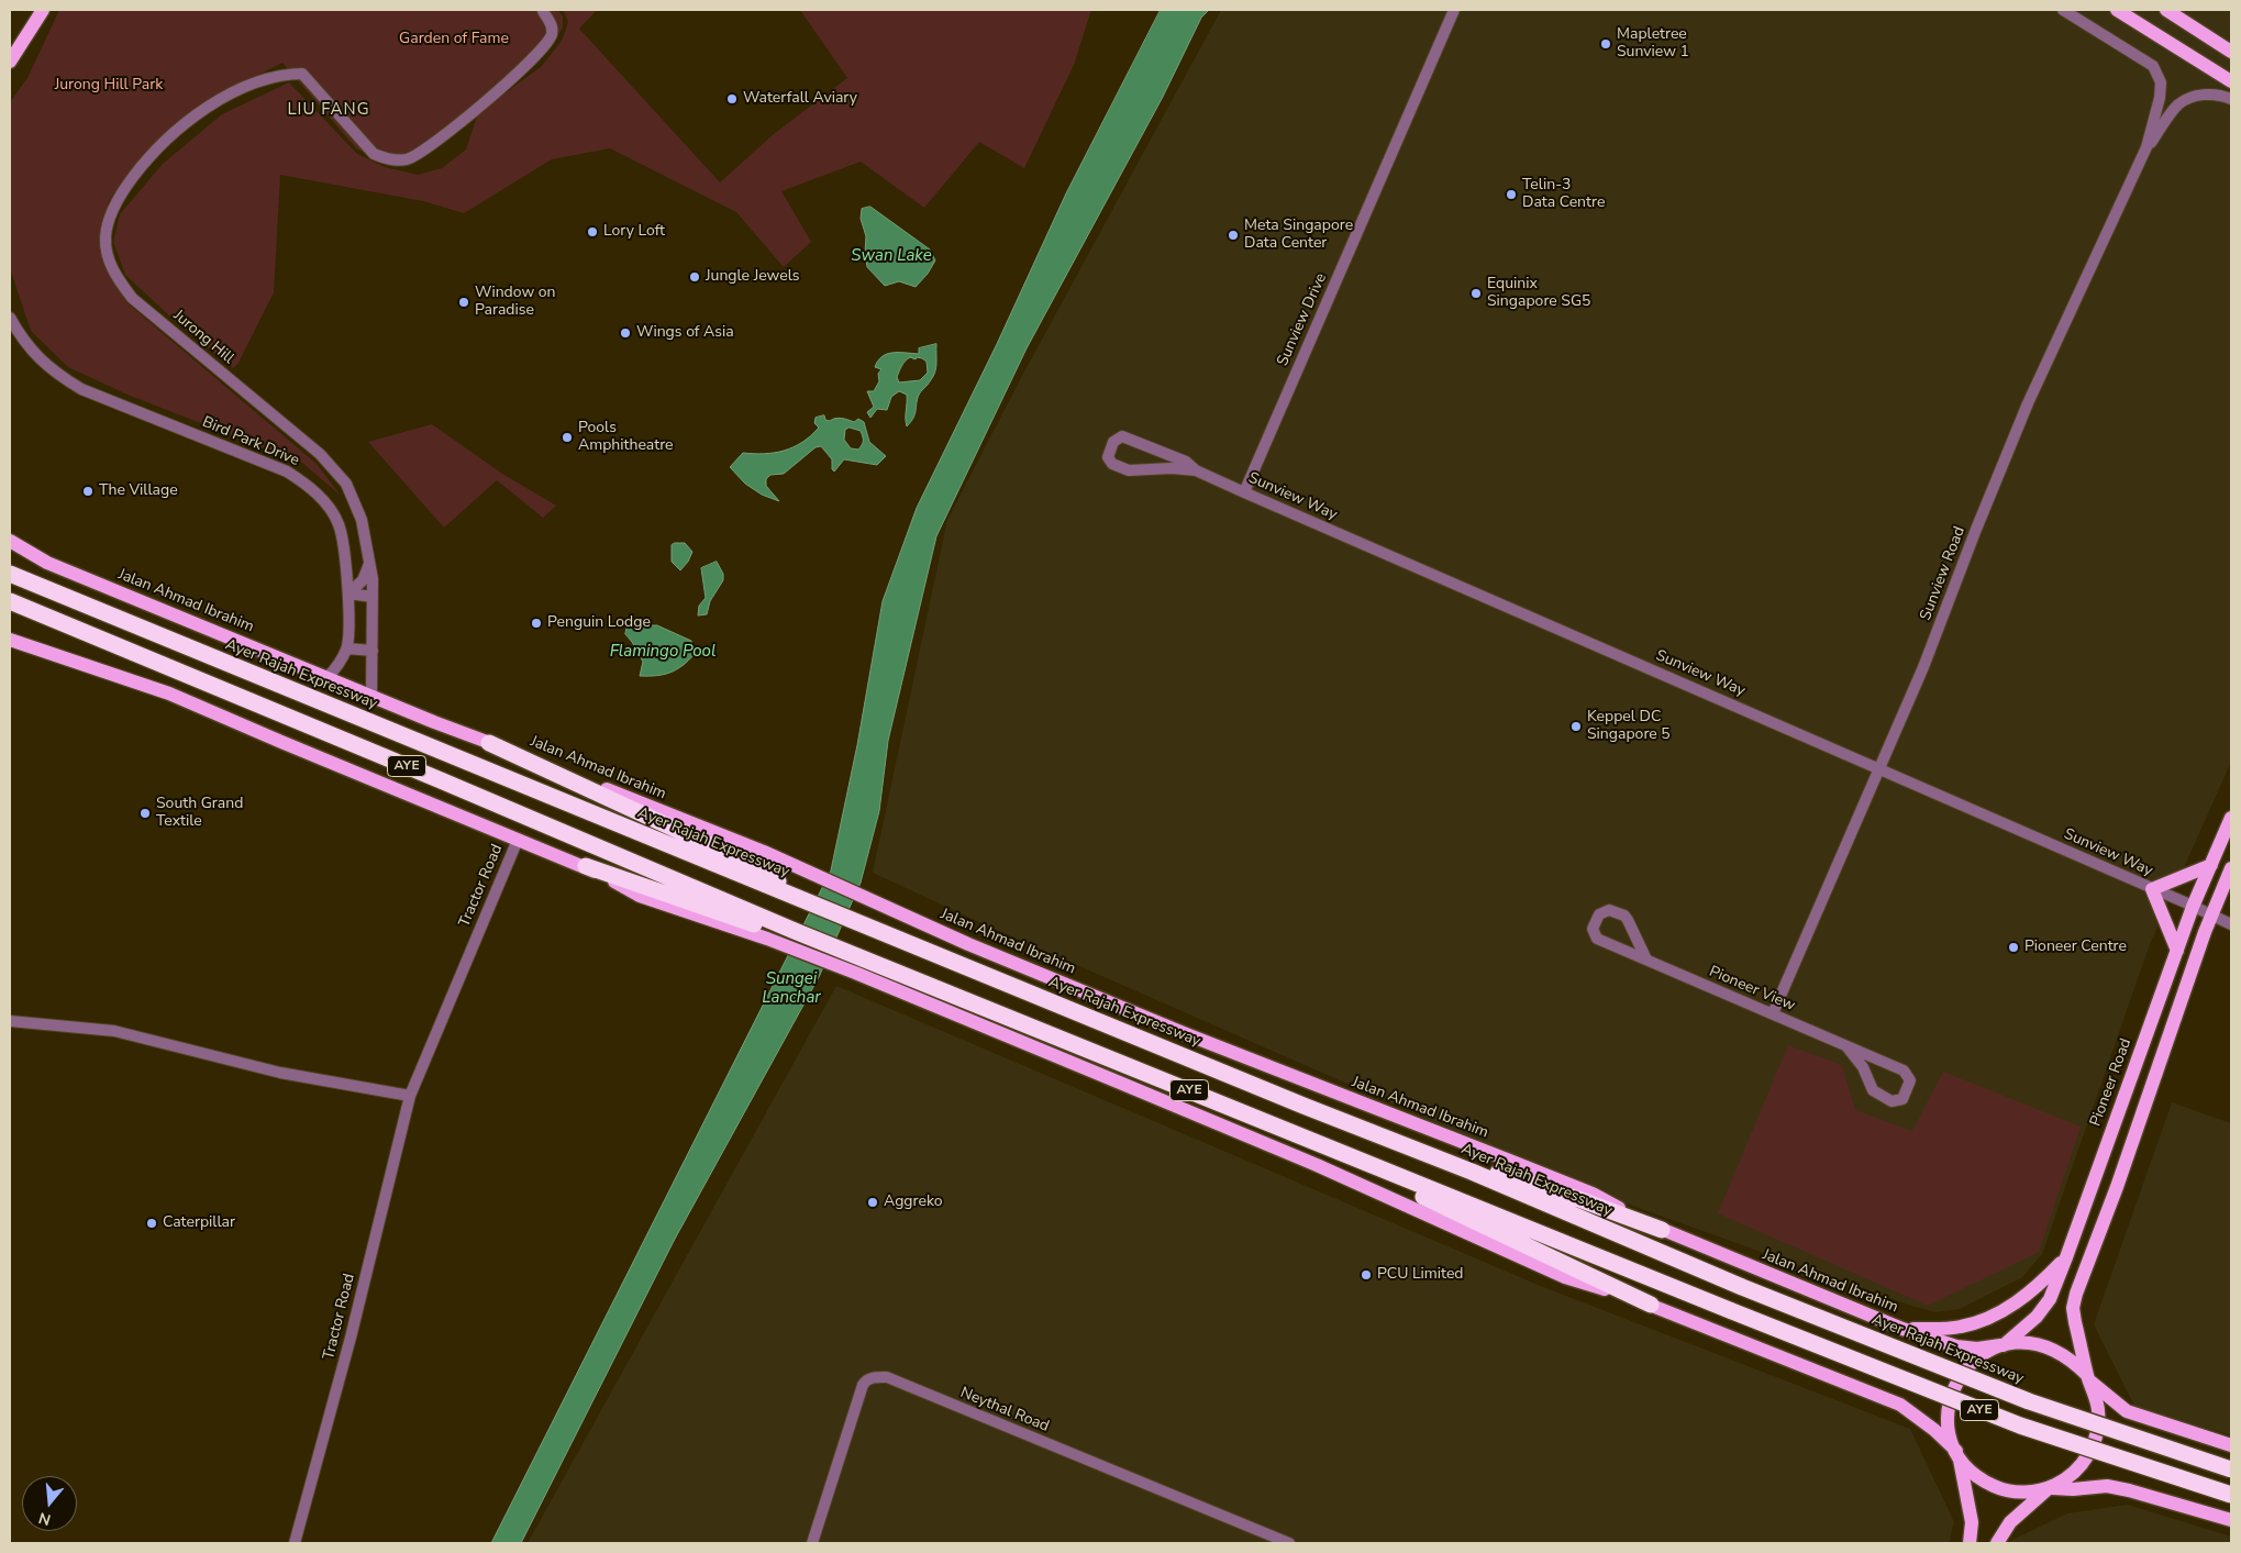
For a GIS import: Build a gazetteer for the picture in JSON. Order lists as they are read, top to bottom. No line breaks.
{"streets":{"highway":["Ayer Rajah Expressway","AYE"],"main road":["Jalan Ahmad Ibrahim","Pioneer Road"],"street":["Sunview Drive","Jurong Hill","Bird Park Drive","Sunview Way","Sunview Road","Tractor Road","Pioneer View","Neythal Road"]},"crossings":[["Sunview Drive","Sunview Way"],["Jurong Hill","Jalan Ahmad Ibrahim"],["Sunview Way","Sunview Road"],["Sunview Way","Pioneer Road"],["Sunview Road","Pioneer View"],["Jalan Ahmad Ibrahim","Pioneer Road"]],"districts":["LIU FANG"],"water":["Swan Lake","Flamingo Pool","Sungei Lanchar"],"parks":["Garden of Fame","Jurong Hill Park"],"places":["Mapletree Sunview 1","Waterfall Aviary","Telin-3 Data Centre","Lory Loft","Meta Singapore Data Center","Jungle Jewels","Equinix Singapore SG5","Window on Paradise","Wings of Asia","Pools Amphitheatre","The Village","Penguin Lodge","Keppel DC Singapore 5","South Grand Textile","Pioneer Centre","Aggreko","Caterpillar","PCU Limited"],"north":"bottom"}
